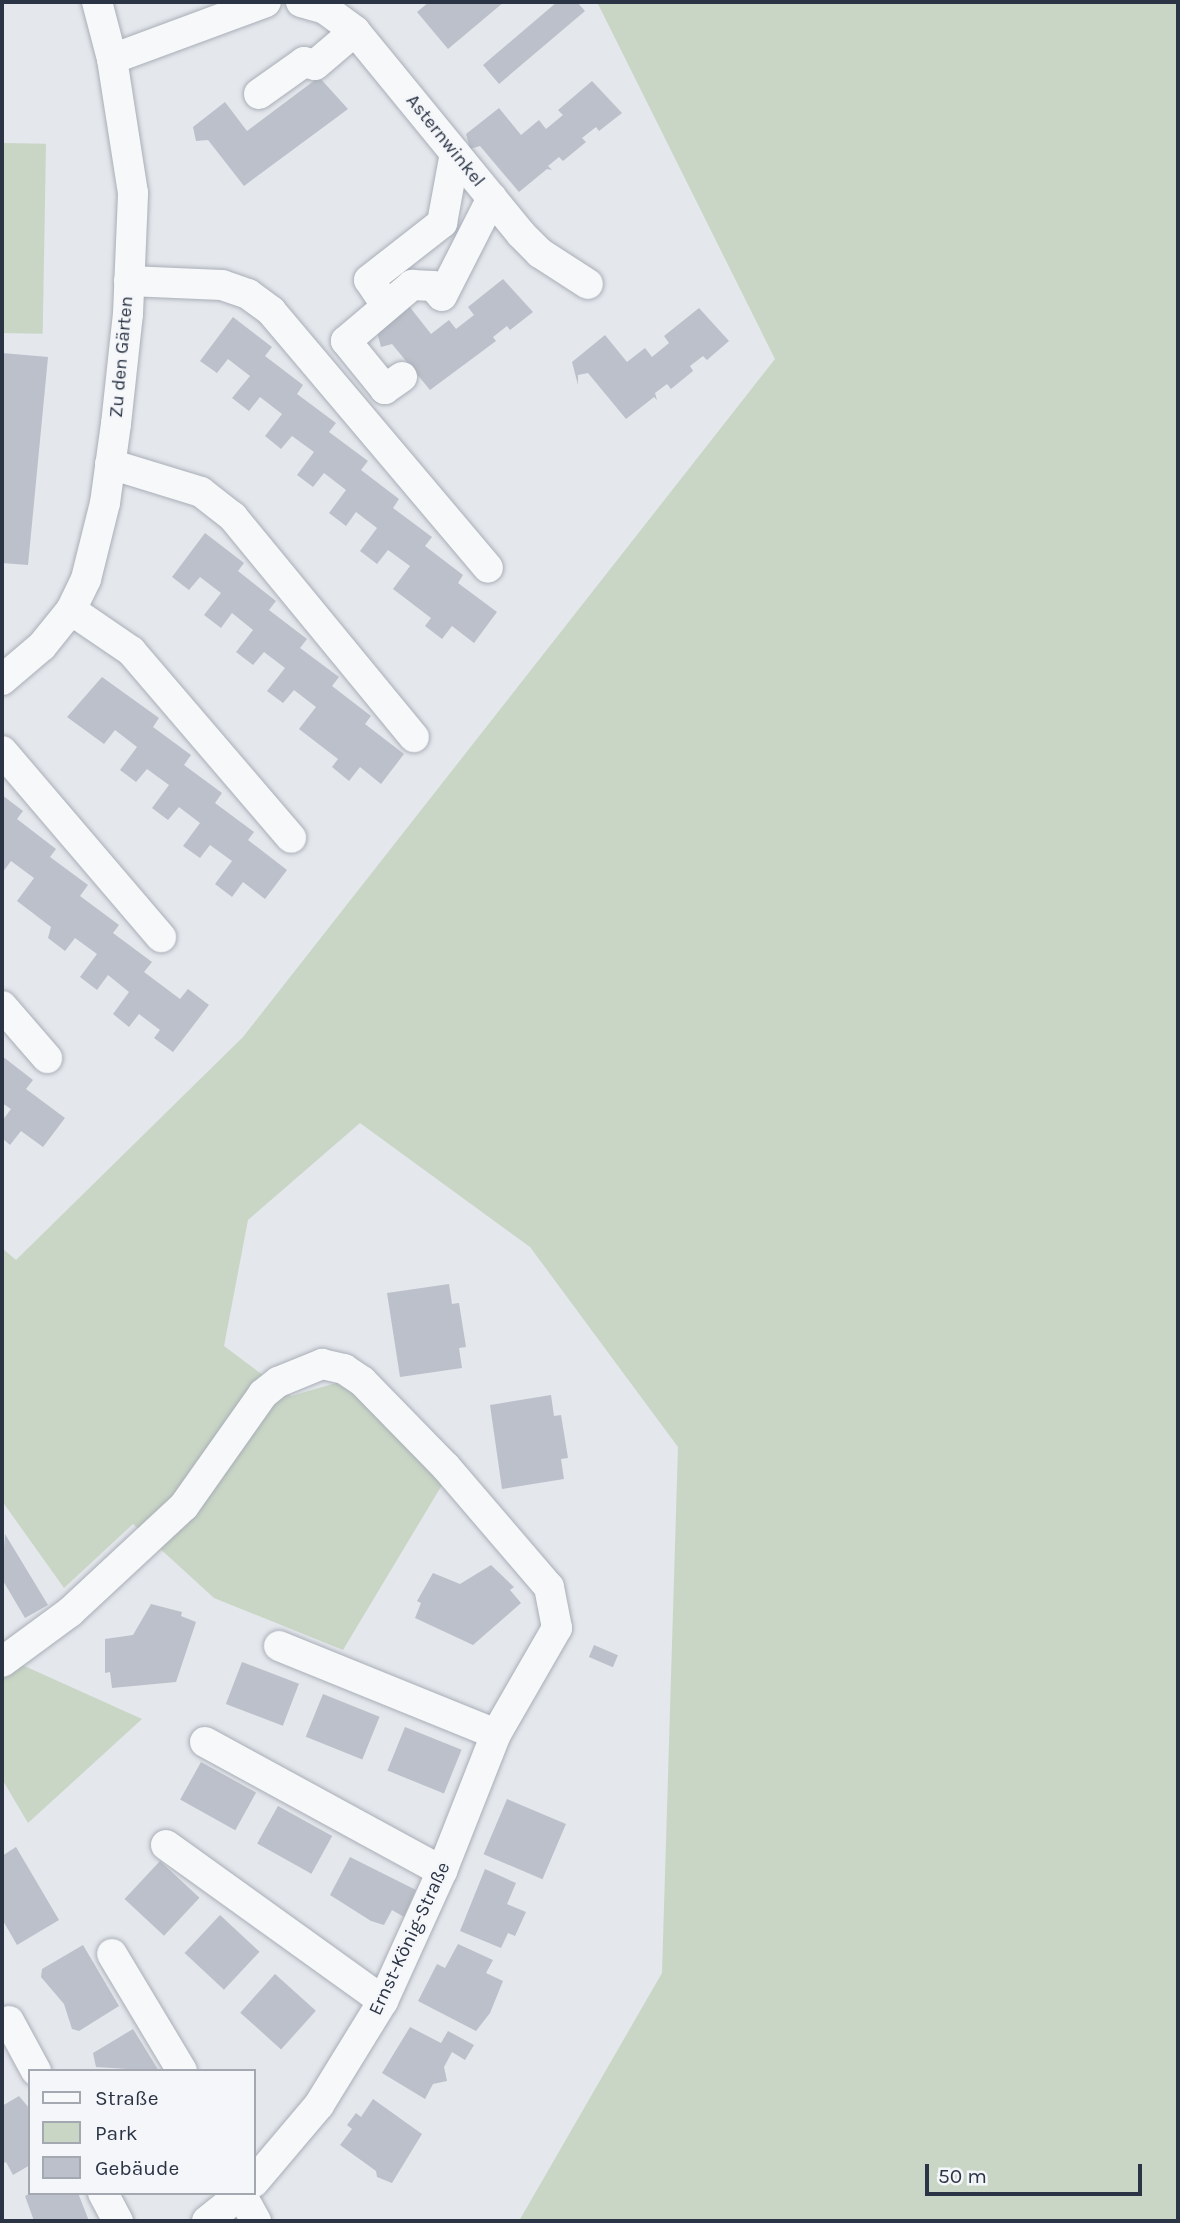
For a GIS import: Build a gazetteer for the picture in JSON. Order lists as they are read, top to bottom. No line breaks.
{"streets":{"street":["Asternwinkel","Zu den Gärten","Ernst-König-Straße"]},"legend":["Straße","Park","Gebäude"],"scale_bar":"50 m"}
